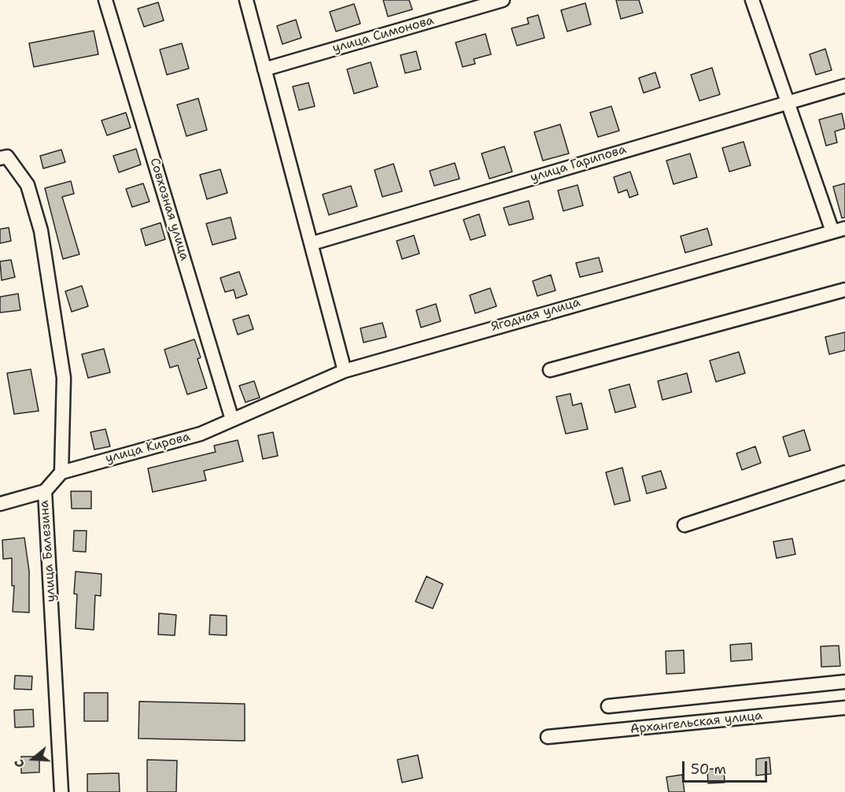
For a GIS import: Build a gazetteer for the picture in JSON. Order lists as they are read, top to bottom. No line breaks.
{"streets":{"street":["улица Симонова","улица Гарипова","Совхозная улица","Ягодная улица","улица Кирова","улица Балезина","Архангельская улица"]},"crossings":[["Совхозная улица","Ягодная улица"],["Совхозная улица","улица Кирова"],["Ягодная улица","улица Кирова"],["улица Кирова","улица Балезина"]],"scale_bar":"50 m","north":"left"}
